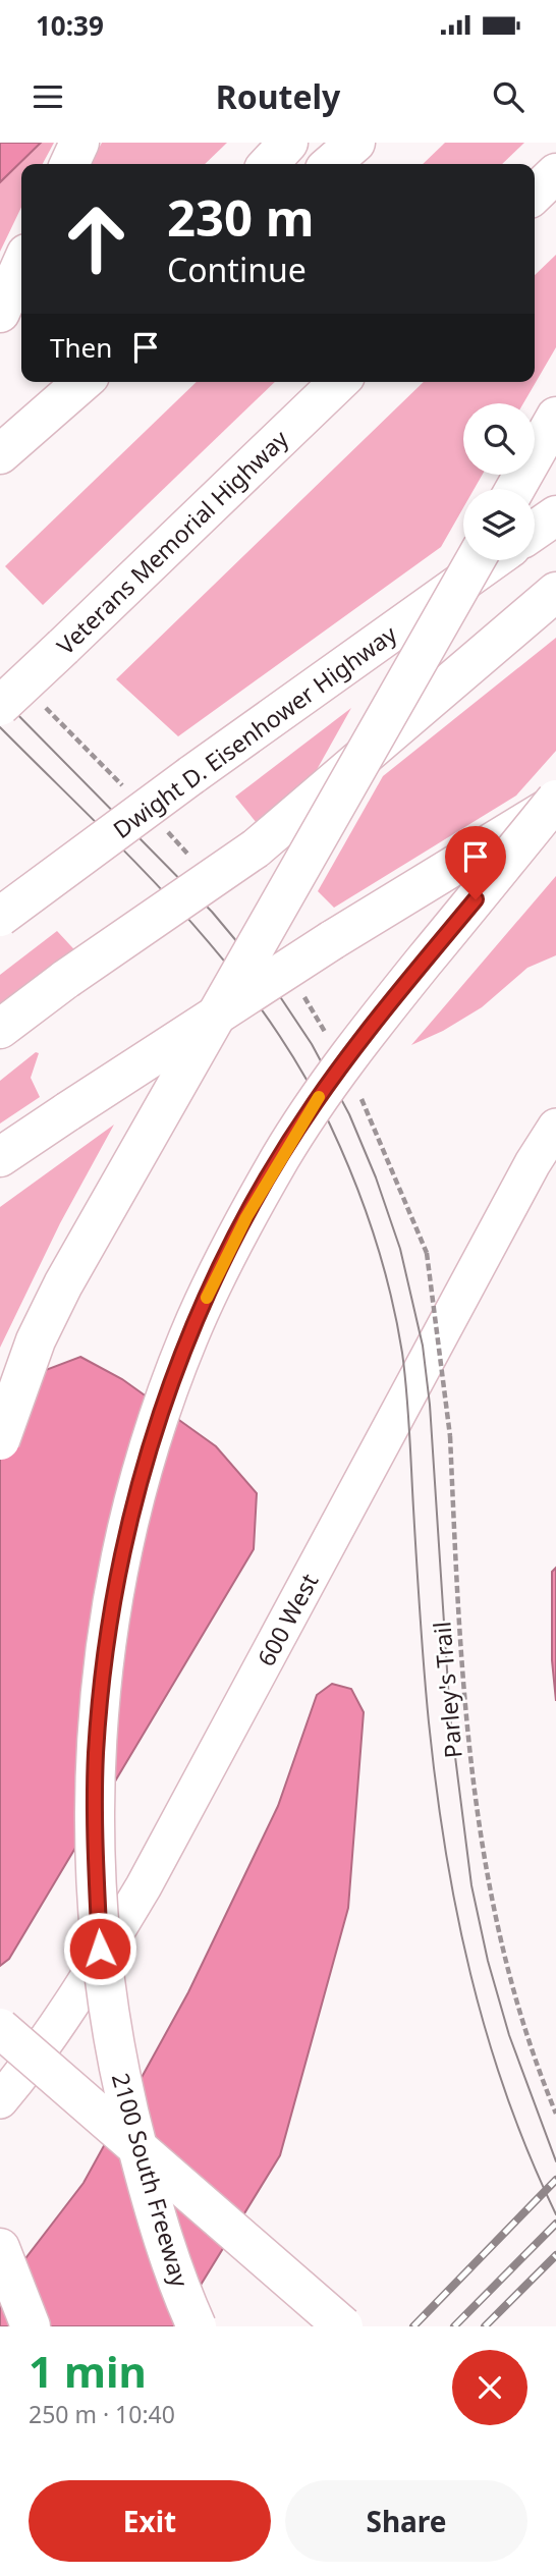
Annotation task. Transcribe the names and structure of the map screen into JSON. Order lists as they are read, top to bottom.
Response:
{
  "streets": {
    "highway": ["Veterans Memorial Highway", "Dwight D. Eisenhower Highway", "2100 South Freeway"],
    "street": ["600 West"],
    "path": ["Parley's Trail"]
  },
  "page": {
    "status": "10:39",
    "header": "Routely",
    "turn": ["230 m", "Continue"],
    "then": "Then",
    "heading": ["1 min", "250 m · 10:40"],
    "buttons": ["Exit", "Share"]
  }
}
